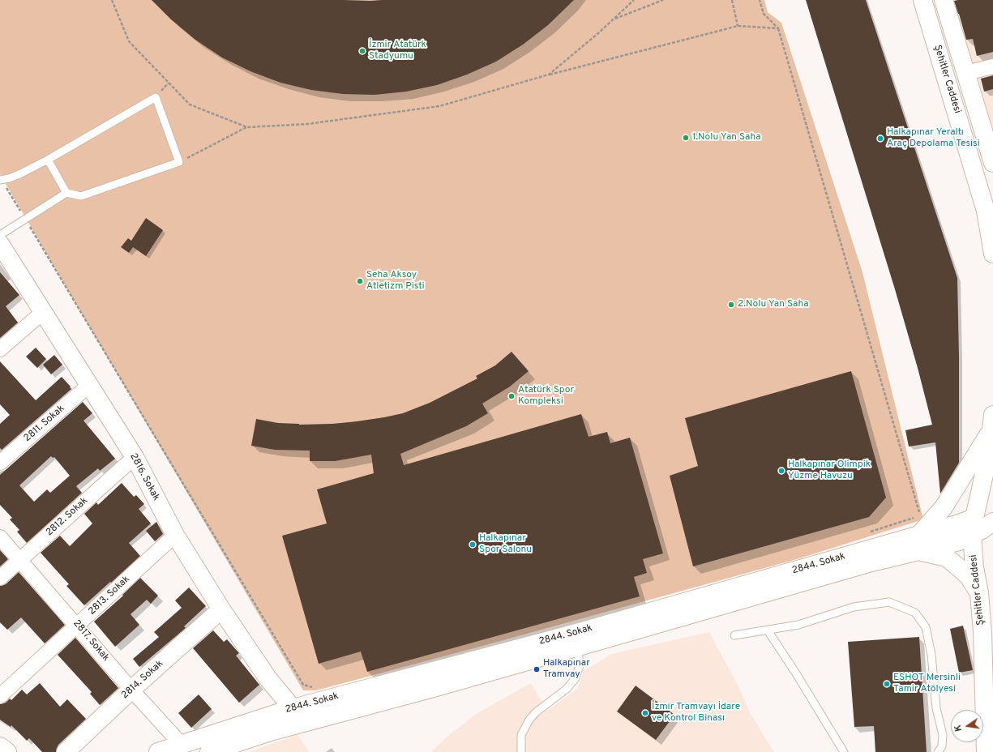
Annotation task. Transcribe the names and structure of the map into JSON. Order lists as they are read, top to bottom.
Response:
{
  "streets": {
    "main road": [
      "Şehitler Caddesi",
      "2816. Sokak",
      "2844. Sokak",
      "2814. Sokak"
    ],
    "street": [
      "2811. Sokak",
      "2812. Sokak",
      "2813. Sokak",
      "2817. Sokak"
    ]
  },
  "crossings": [
    ["Şehitler Caddesi", "2844. Sokak"],
    ["2811. Sokak", "2816. Sokak"],
    ["2816. Sokak", "2812. Sokak"],
    ["2816. Sokak", "2844. Sokak"],
    ["2816. Sokak", "2813. Sokak"],
    ["2816. Sokak", "2814. Sokak"],
    ["2812. Sokak", "2817. Sokak"],
    ["2844. Sokak", "2817. Sokak"],
    ["2813. Sokak", "2817. Sokak"],
    ["2817. Sokak", "2814. Sokak"]
  ],
  "places": [
    "İzmir Atatürk Stadyumu",
    "1.Nolu Yan Saha",
    "Halkapınar Yeraltı Araç Depolama Tesisi",
    "Seha Aksoy Atletizm Pisti",
    "2.Nolu Yan Saha",
    "Atatürk Spor Kompleksi",
    "Halkapınar Olimpik Yüzme Havuzu",
    "Halkapınar Spor Salonu",
    "Halkapınar Tramvay",
    "ESHOT Mersinli Tamir Atölyesi",
    "İzmir Tramvayı İdare ve Kontrol Binası"
  ],
  "north": "left"
}
